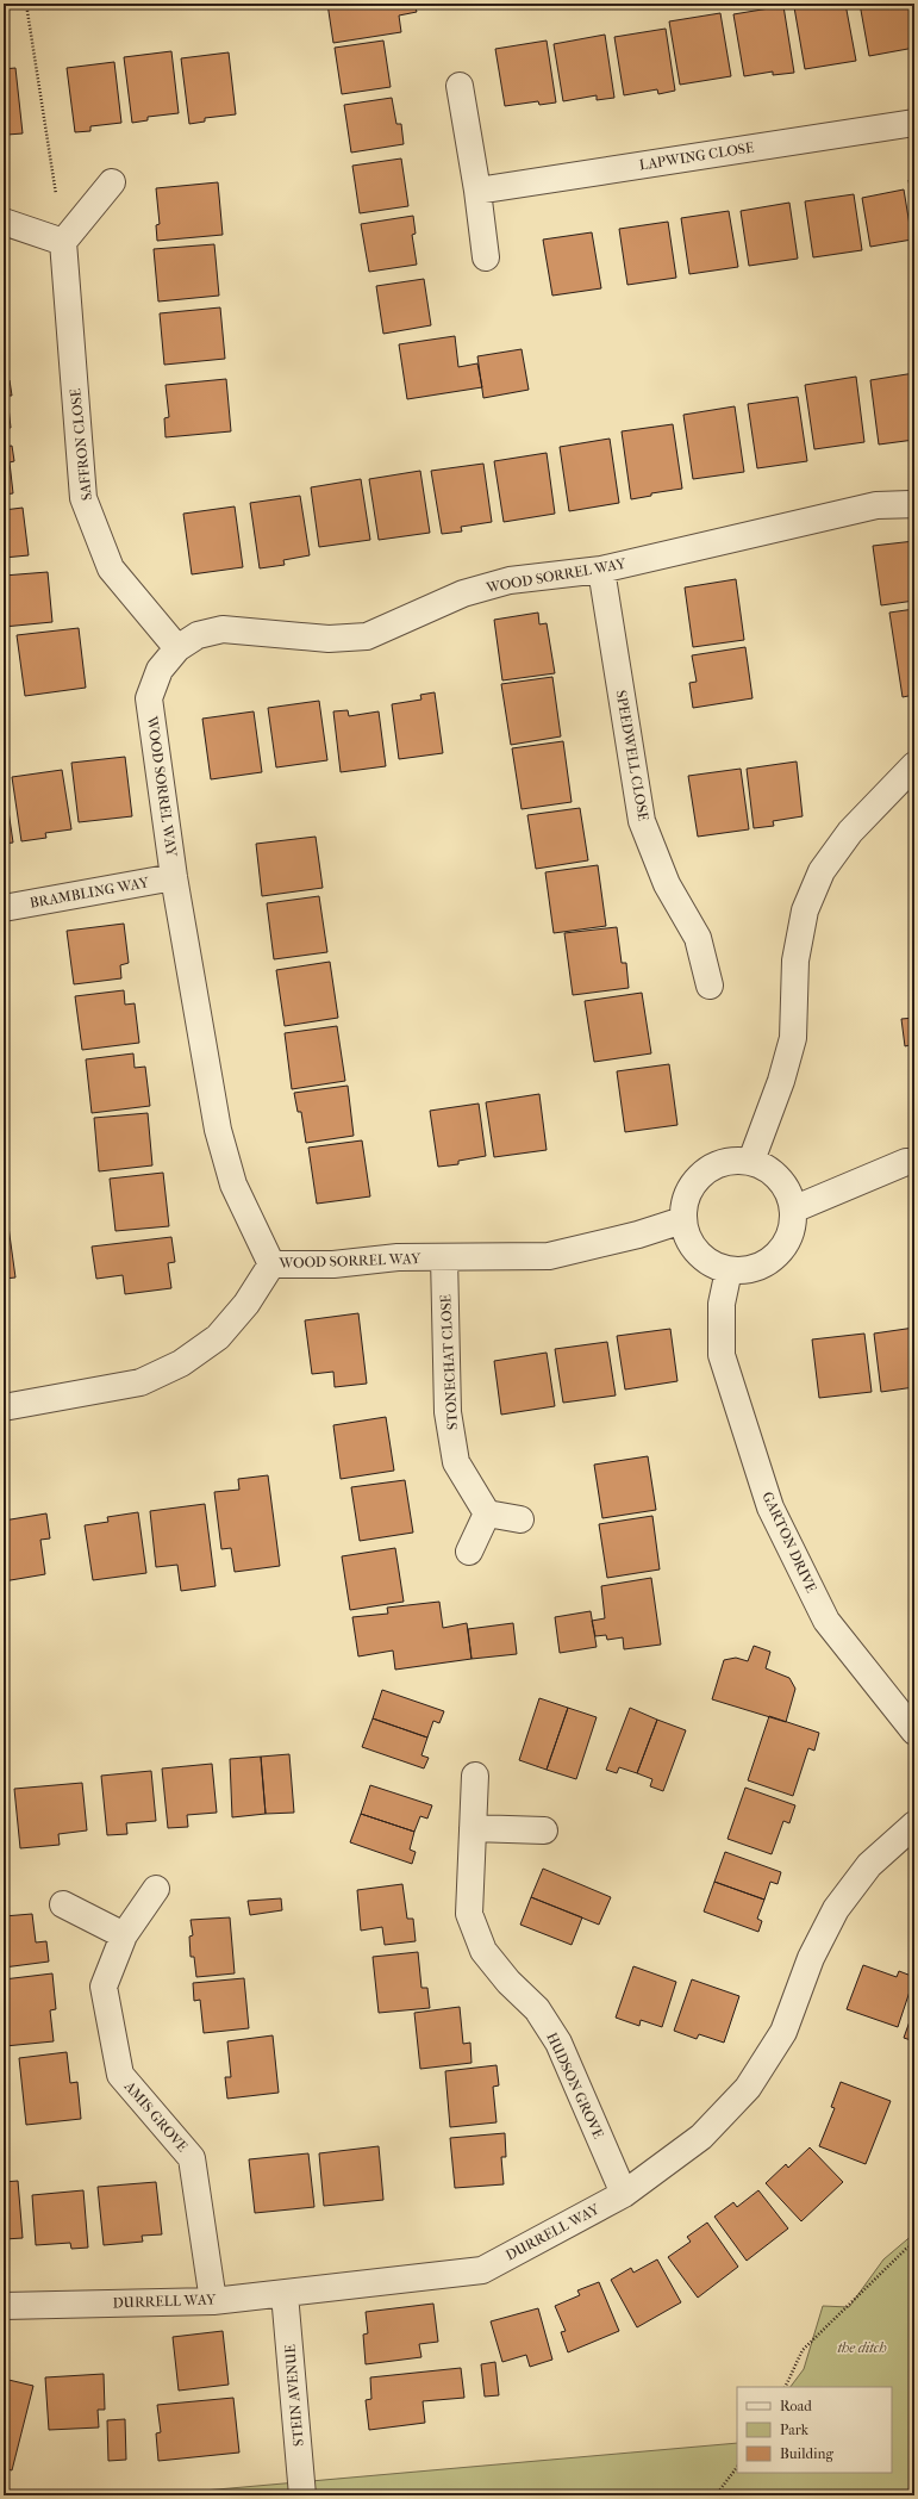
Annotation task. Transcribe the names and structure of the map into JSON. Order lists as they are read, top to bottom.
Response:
{
  "streets": {
    "street": [
      "LAPWING CLOSE",
      "SAFFRON CLOSE",
      "WOOD SORREL WAY",
      "SPEEDWELL CLOSE",
      "BRAMBLING WAY",
      "STONECHAT CLOSE",
      "GARTON DRIVE",
      "HUDSON GROVE",
      "AMIS GROVE",
      "DURRELL WAY",
      "STEIN AVENUE"
    ]
  },
  "crossings": [
    ["SAFFRON CLOSE", "WOOD SORREL WAY"],
    ["WOOD SORREL WAY", "SPEEDWELL CLOSE"],
    ["WOOD SORREL WAY", "BRAMBLING WAY"],
    ["WOOD SORREL WAY", "STONECHAT CLOSE"],
    ["WOOD SORREL WAY", "GARTON DRIVE"],
    ["HUDSON GROVE", "DURRELL WAY"],
    ["AMIS GROVE", "DURRELL WAY"],
    ["DURRELL WAY", "STEIN AVENUE"]
  ],
  "parks": ["the ditch"],
  "legend": ["Road", "Park", "Building"]
}
